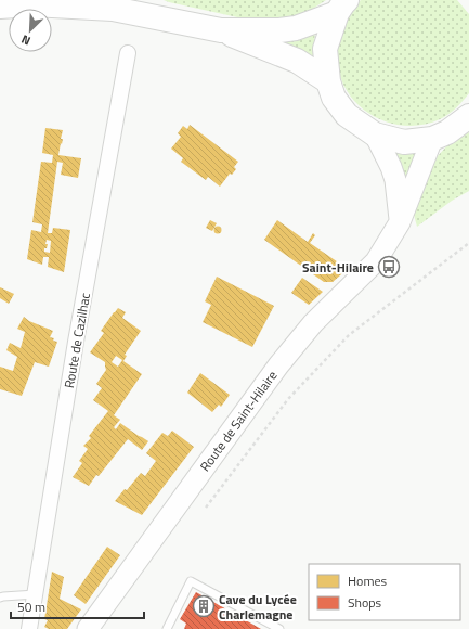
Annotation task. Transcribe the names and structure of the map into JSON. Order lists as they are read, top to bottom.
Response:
{
  "streets": {
    "main road": ["Route de Saint-Hilaire"],
    "street": ["Route de Cazilhac"]
  },
  "places": {
    "bus stop": ["Saint-Hilaire"],
    "building": ["Cave du Lycée Charlemagne"]
  },
  "legend": ["Homes", "Shops"],
  "scale_bar": "50 m",
  "north": "bottom left"
}
